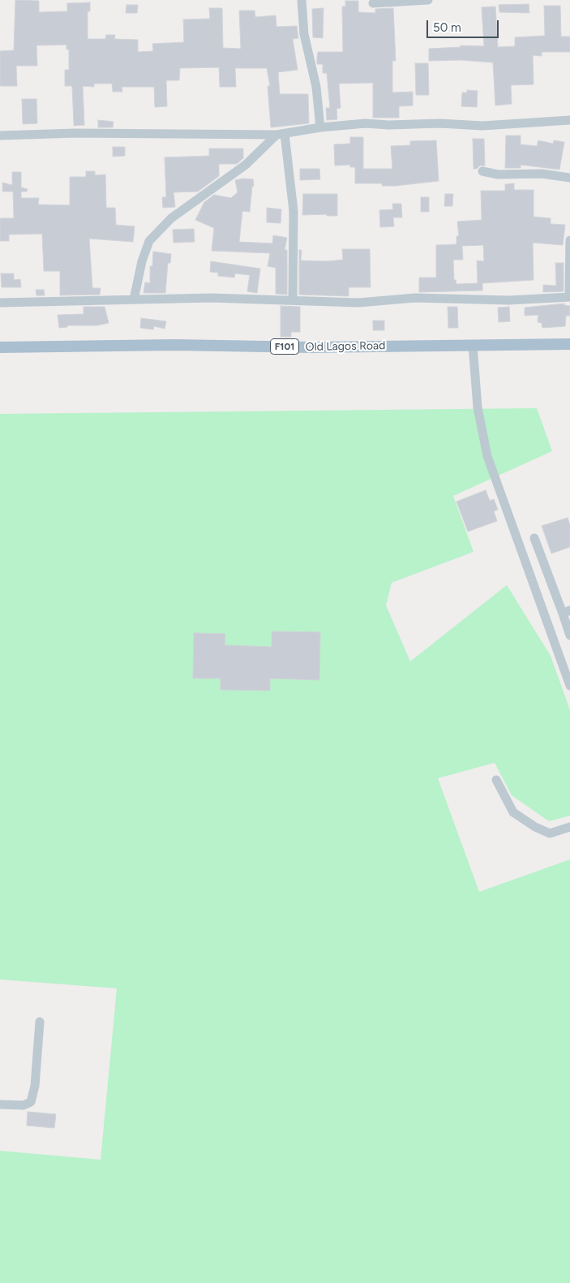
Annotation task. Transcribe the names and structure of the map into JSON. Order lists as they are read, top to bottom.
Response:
{
  "streets": {
    "main road": ["F101", "Old Lagos Road"]
  },
  "scale_bar": "50 m"
}
